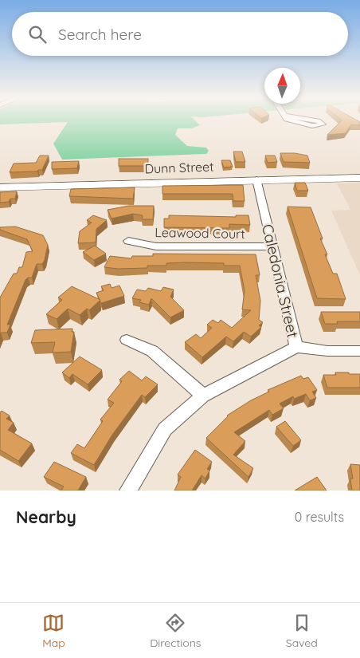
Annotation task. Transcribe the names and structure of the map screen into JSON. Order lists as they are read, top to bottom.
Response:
{
  "streets": {
    "street": ["Dunn Street", "Leawood Court", "Caledonia Street"]
  },
  "crossings": [
    ["Dunn Street", "Caledonia Street"],
    ["Leawood Court", "Caledonia Street"]
  ],
  "north": "top",
  "page": {
    "search": "Search here",
    "heading": ["Nearby", "0 results"],
    "nav": ["Map", "Directions", "Saved"]
  }
}
